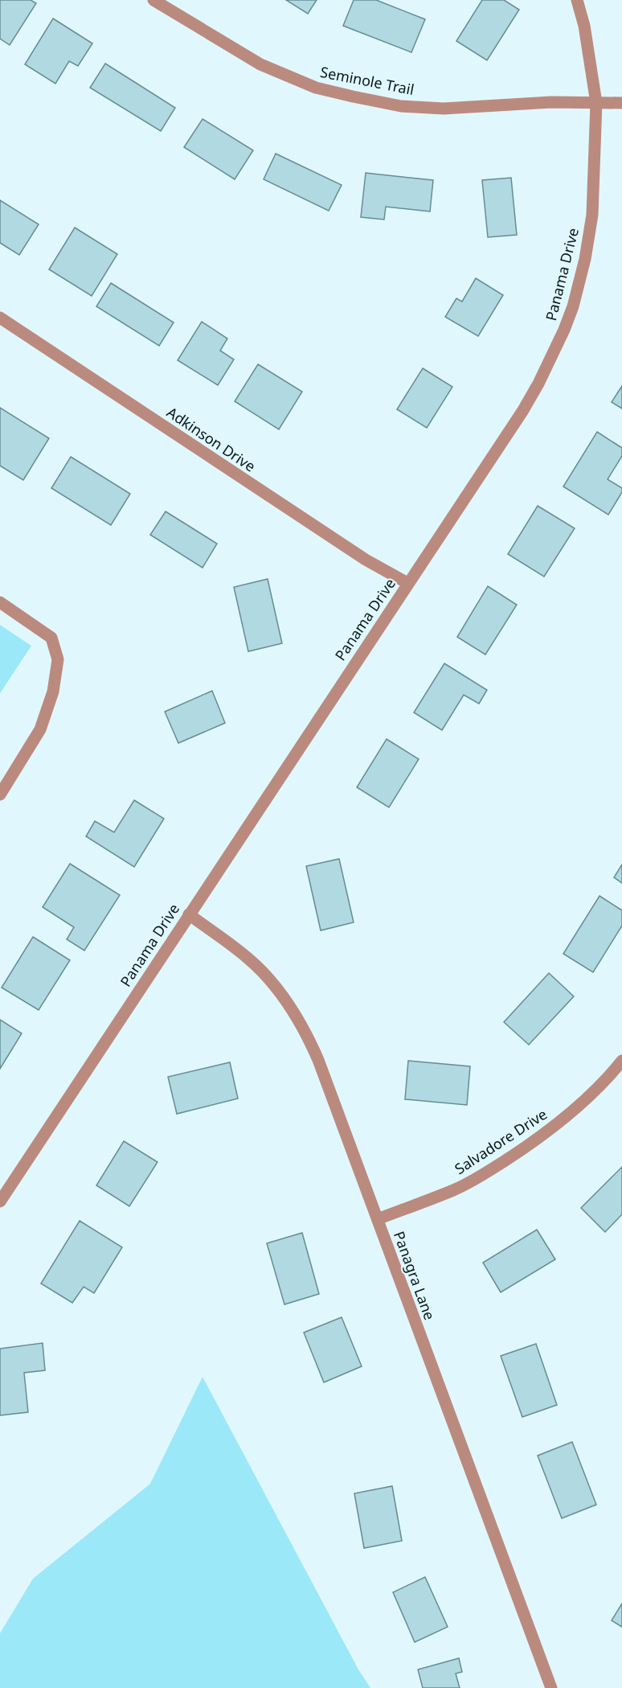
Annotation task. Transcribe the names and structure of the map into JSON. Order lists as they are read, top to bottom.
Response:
{
  "streets": {
    "street": [
      "Seminole Trail",
      "Panama Drive",
      "Adkinson Drive",
      "Salvadore Drive",
      "Panagra Lane"
    ]
  },
  "crossings": [
    ["Seminole Trail", "Panama Drive"],
    ["Panama Drive", "Adkinson Drive"],
    ["Panama Drive", "Panagra Lane"],
    ["Salvadore Drive", "Panagra Lane"]
  ]
}
